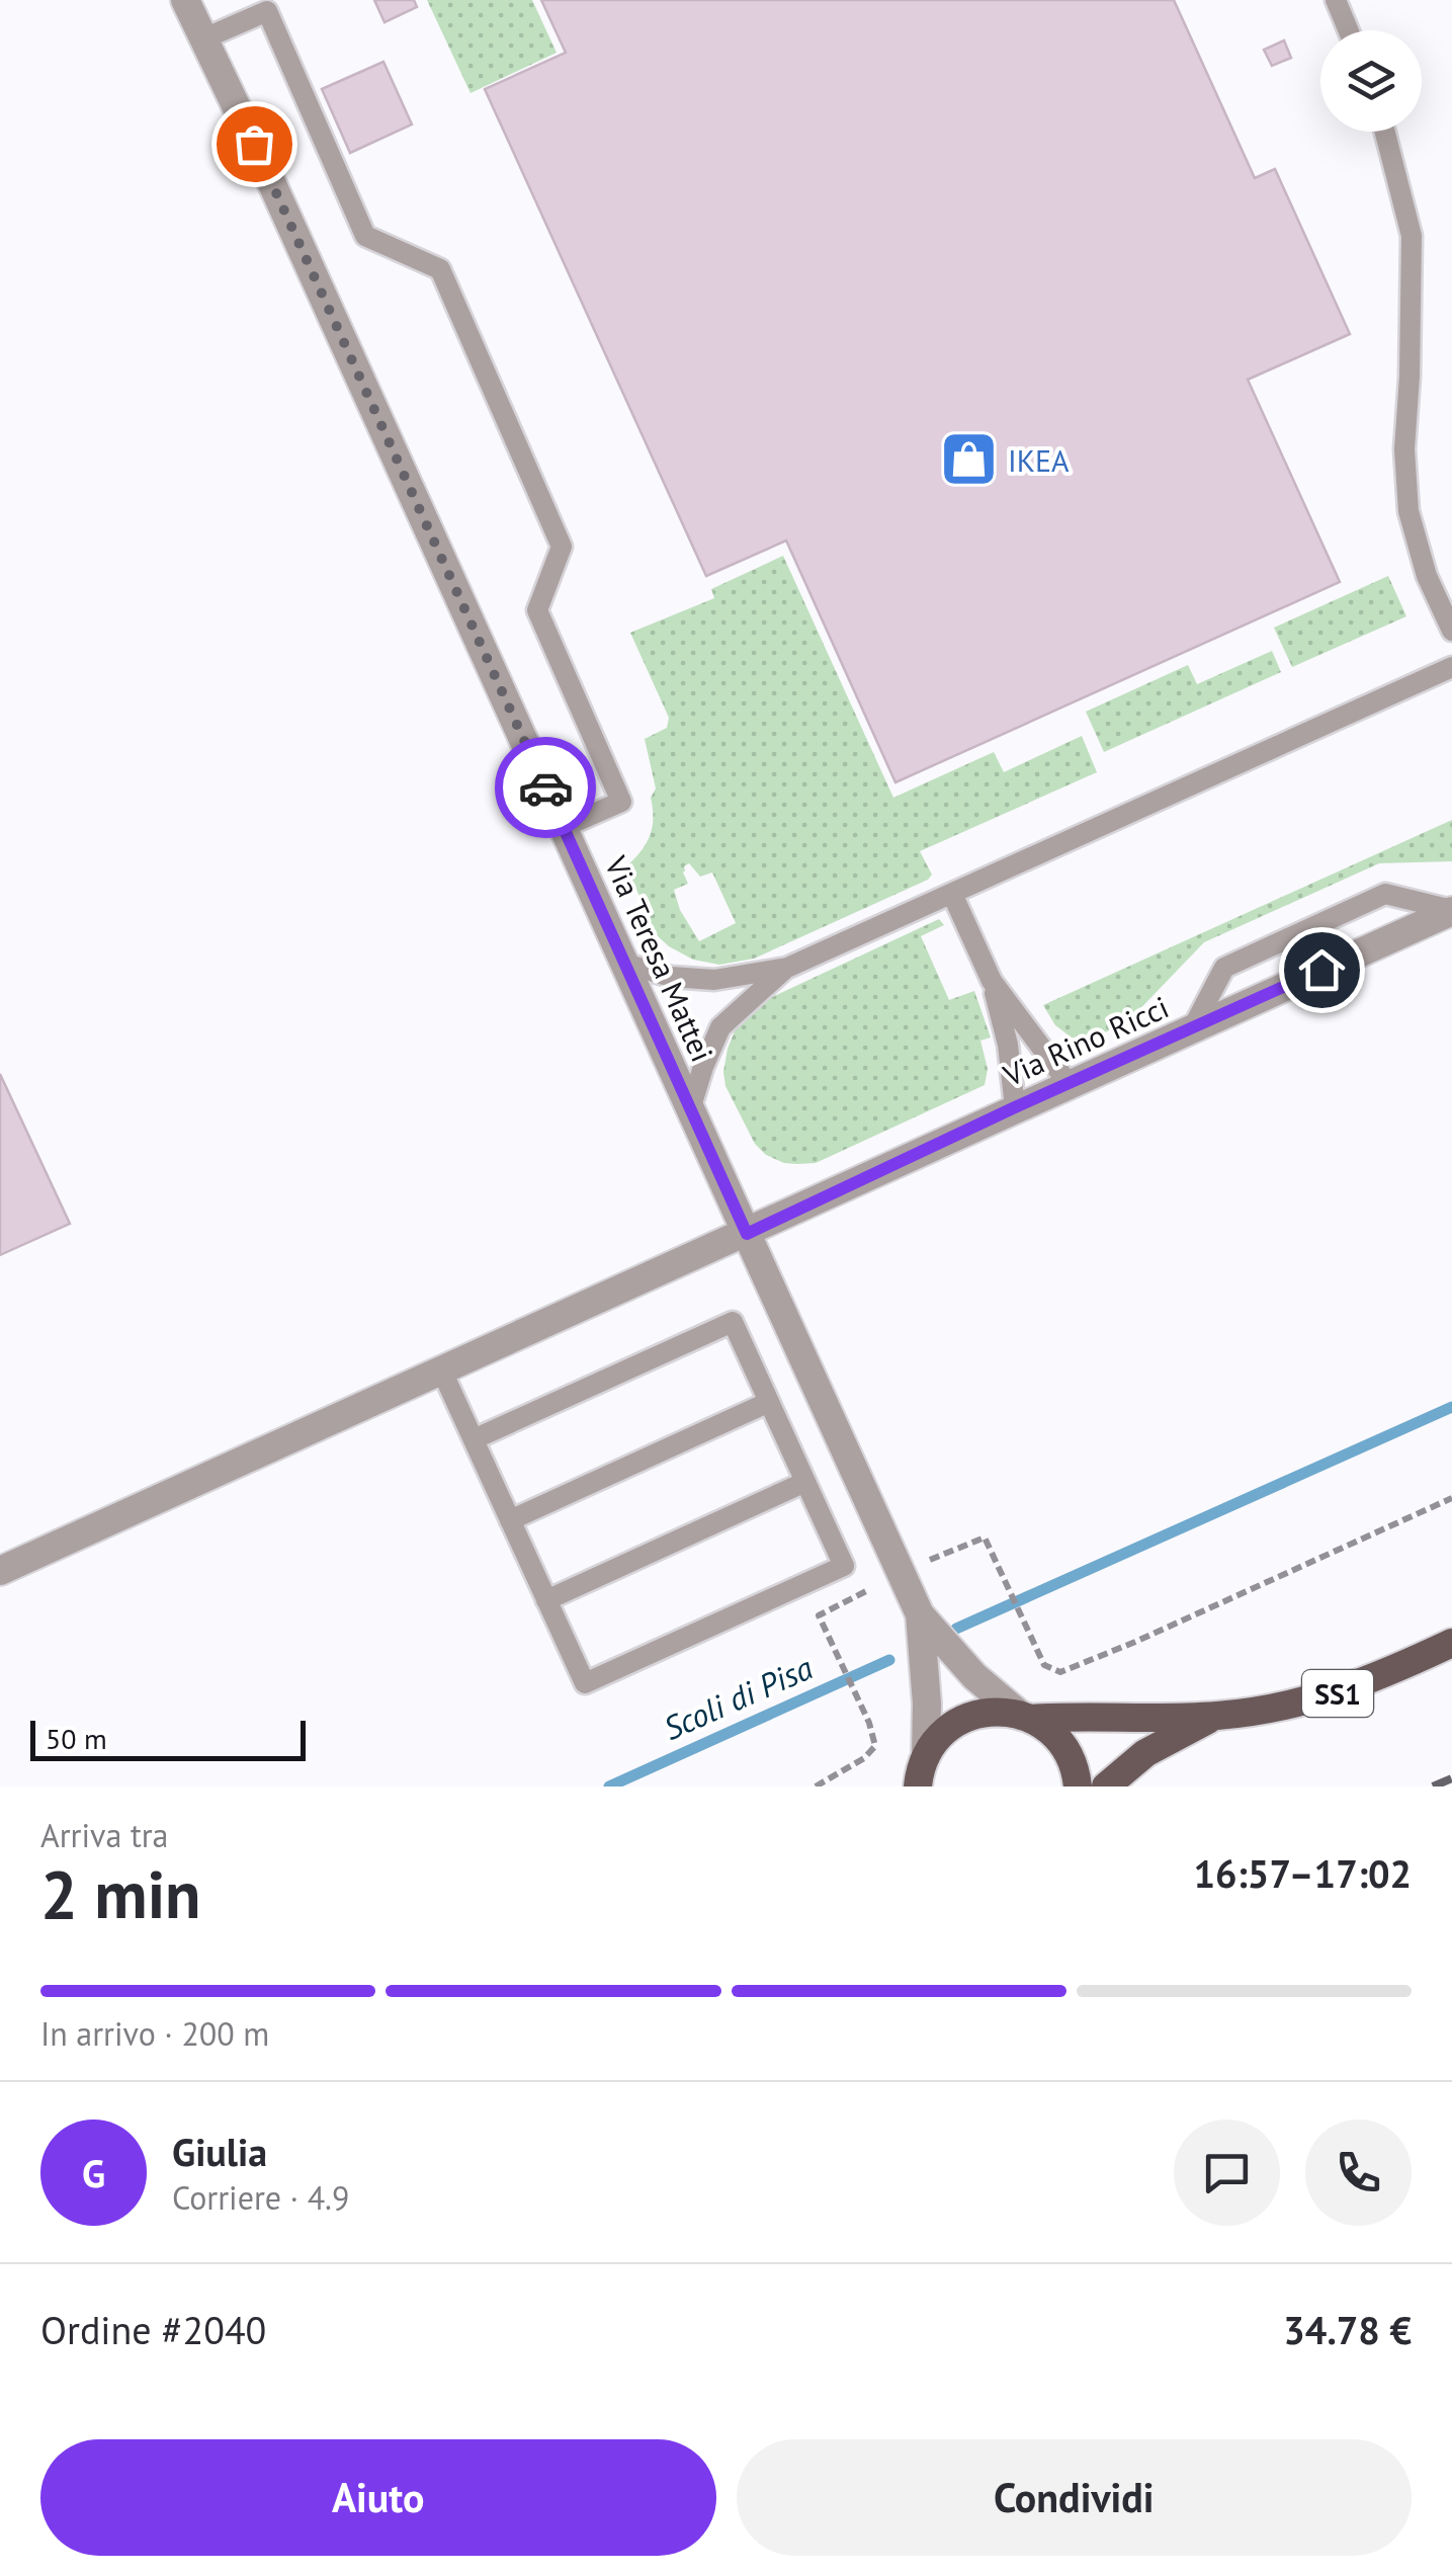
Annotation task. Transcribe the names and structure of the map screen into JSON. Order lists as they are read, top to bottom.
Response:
{
  "streets": {
    "main road": ["SS1"],
    "street": ["Via Teresa Mattei", "Via Rino Ricci"]
  },
  "crossings": [
    ["Via Teresa Mattei", "Via Rino Ricci"]
  ],
  "water": ["Scoli di Pisa"],
  "places": {
    "shop": ["IKEA"]
  },
  "scale_bar": "50 m",
  "page": {
    "scale": "50 m",
    "heading": ["2 min", "Arriva tra", "16:57–17:02"],
    "panel": [
      "Giulia",
      "Corriere · 4.9",
      "Ordine #2040",
      "34.78 €"
    ],
    "bar": "In arrivo · 200 m",
    "round": "G",
    "buttons": ["Aiuto", "Condividi"]
  }
}
